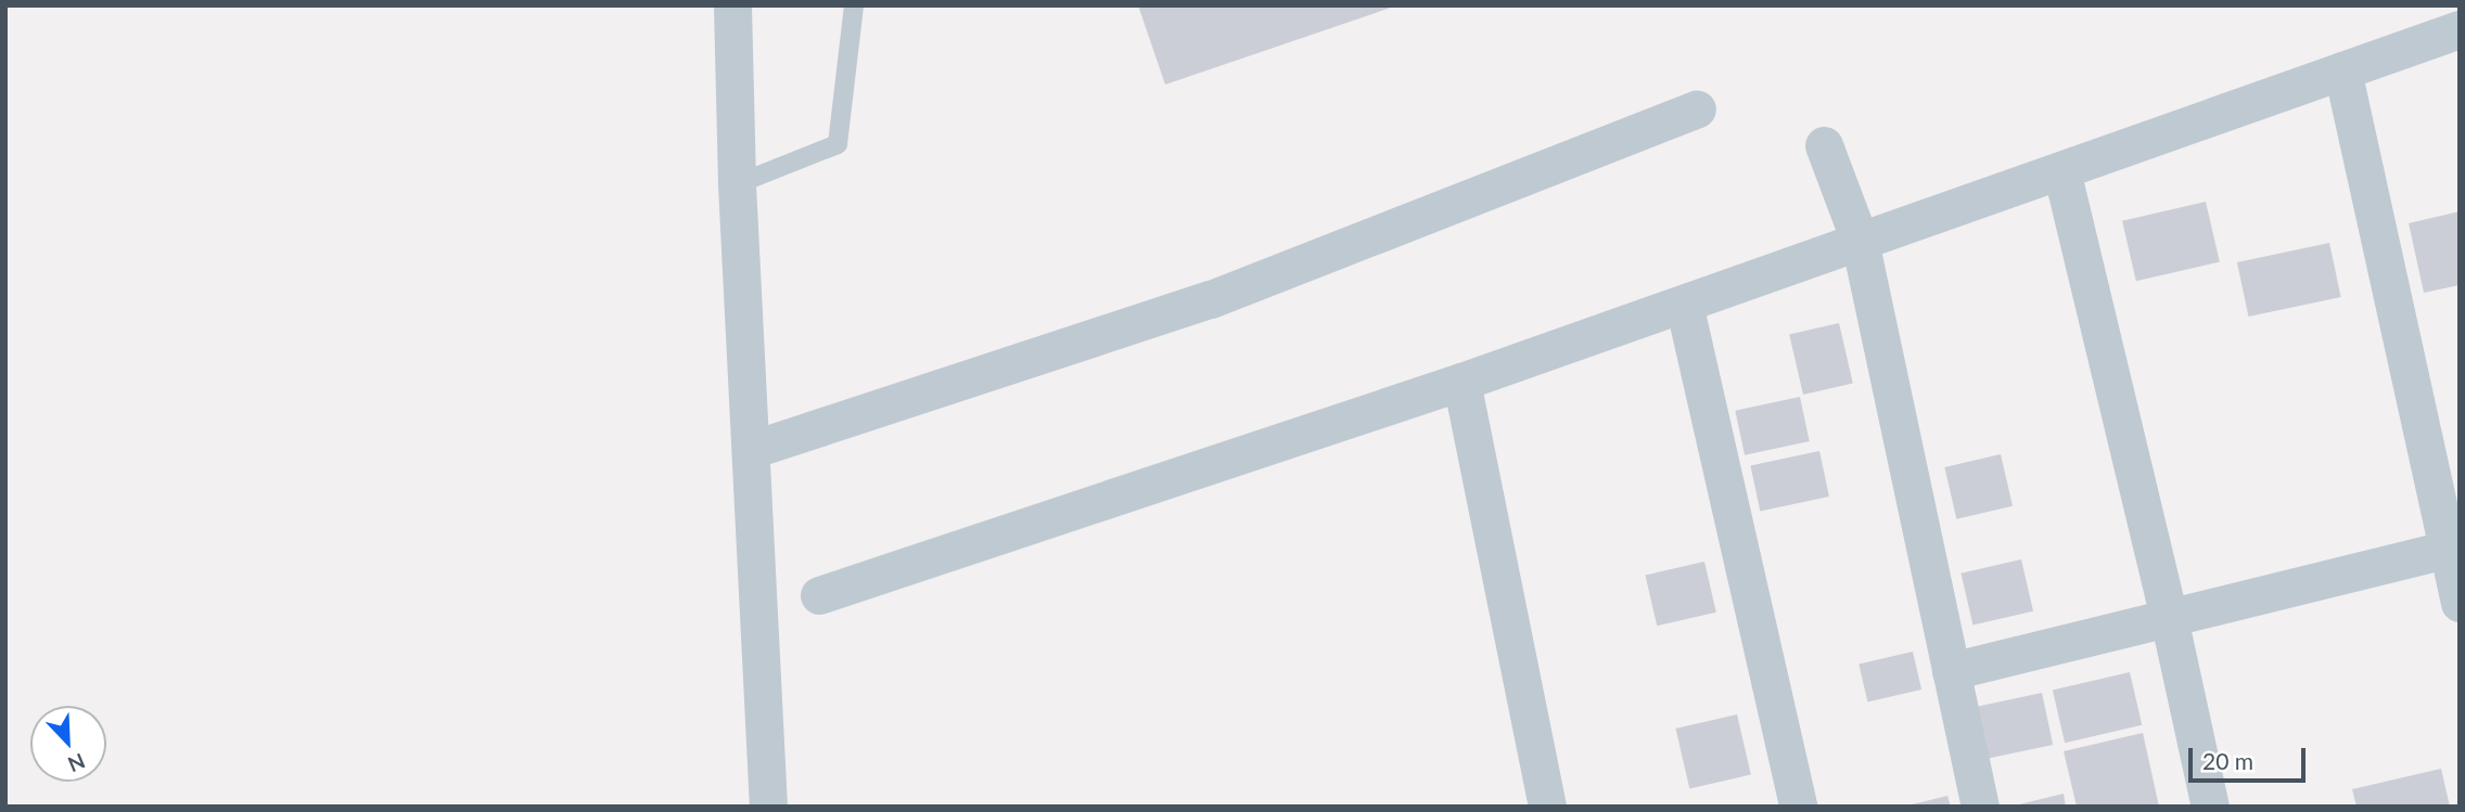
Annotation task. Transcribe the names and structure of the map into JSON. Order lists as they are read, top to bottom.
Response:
{
  "scale_bar": "20 m",
  "north": "bottom right"
}
